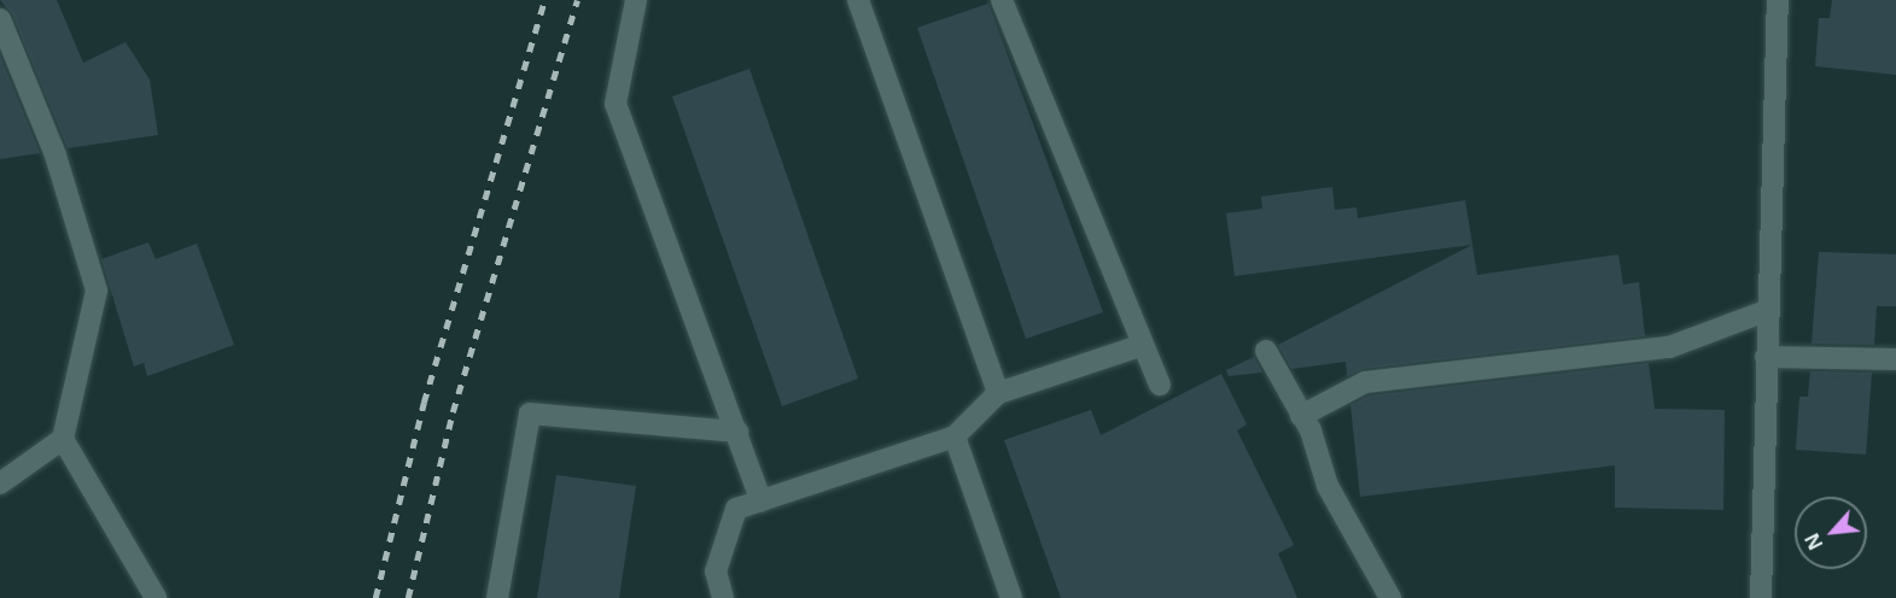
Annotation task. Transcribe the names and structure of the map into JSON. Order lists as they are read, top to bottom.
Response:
{
  "north": "bottom left"
}
